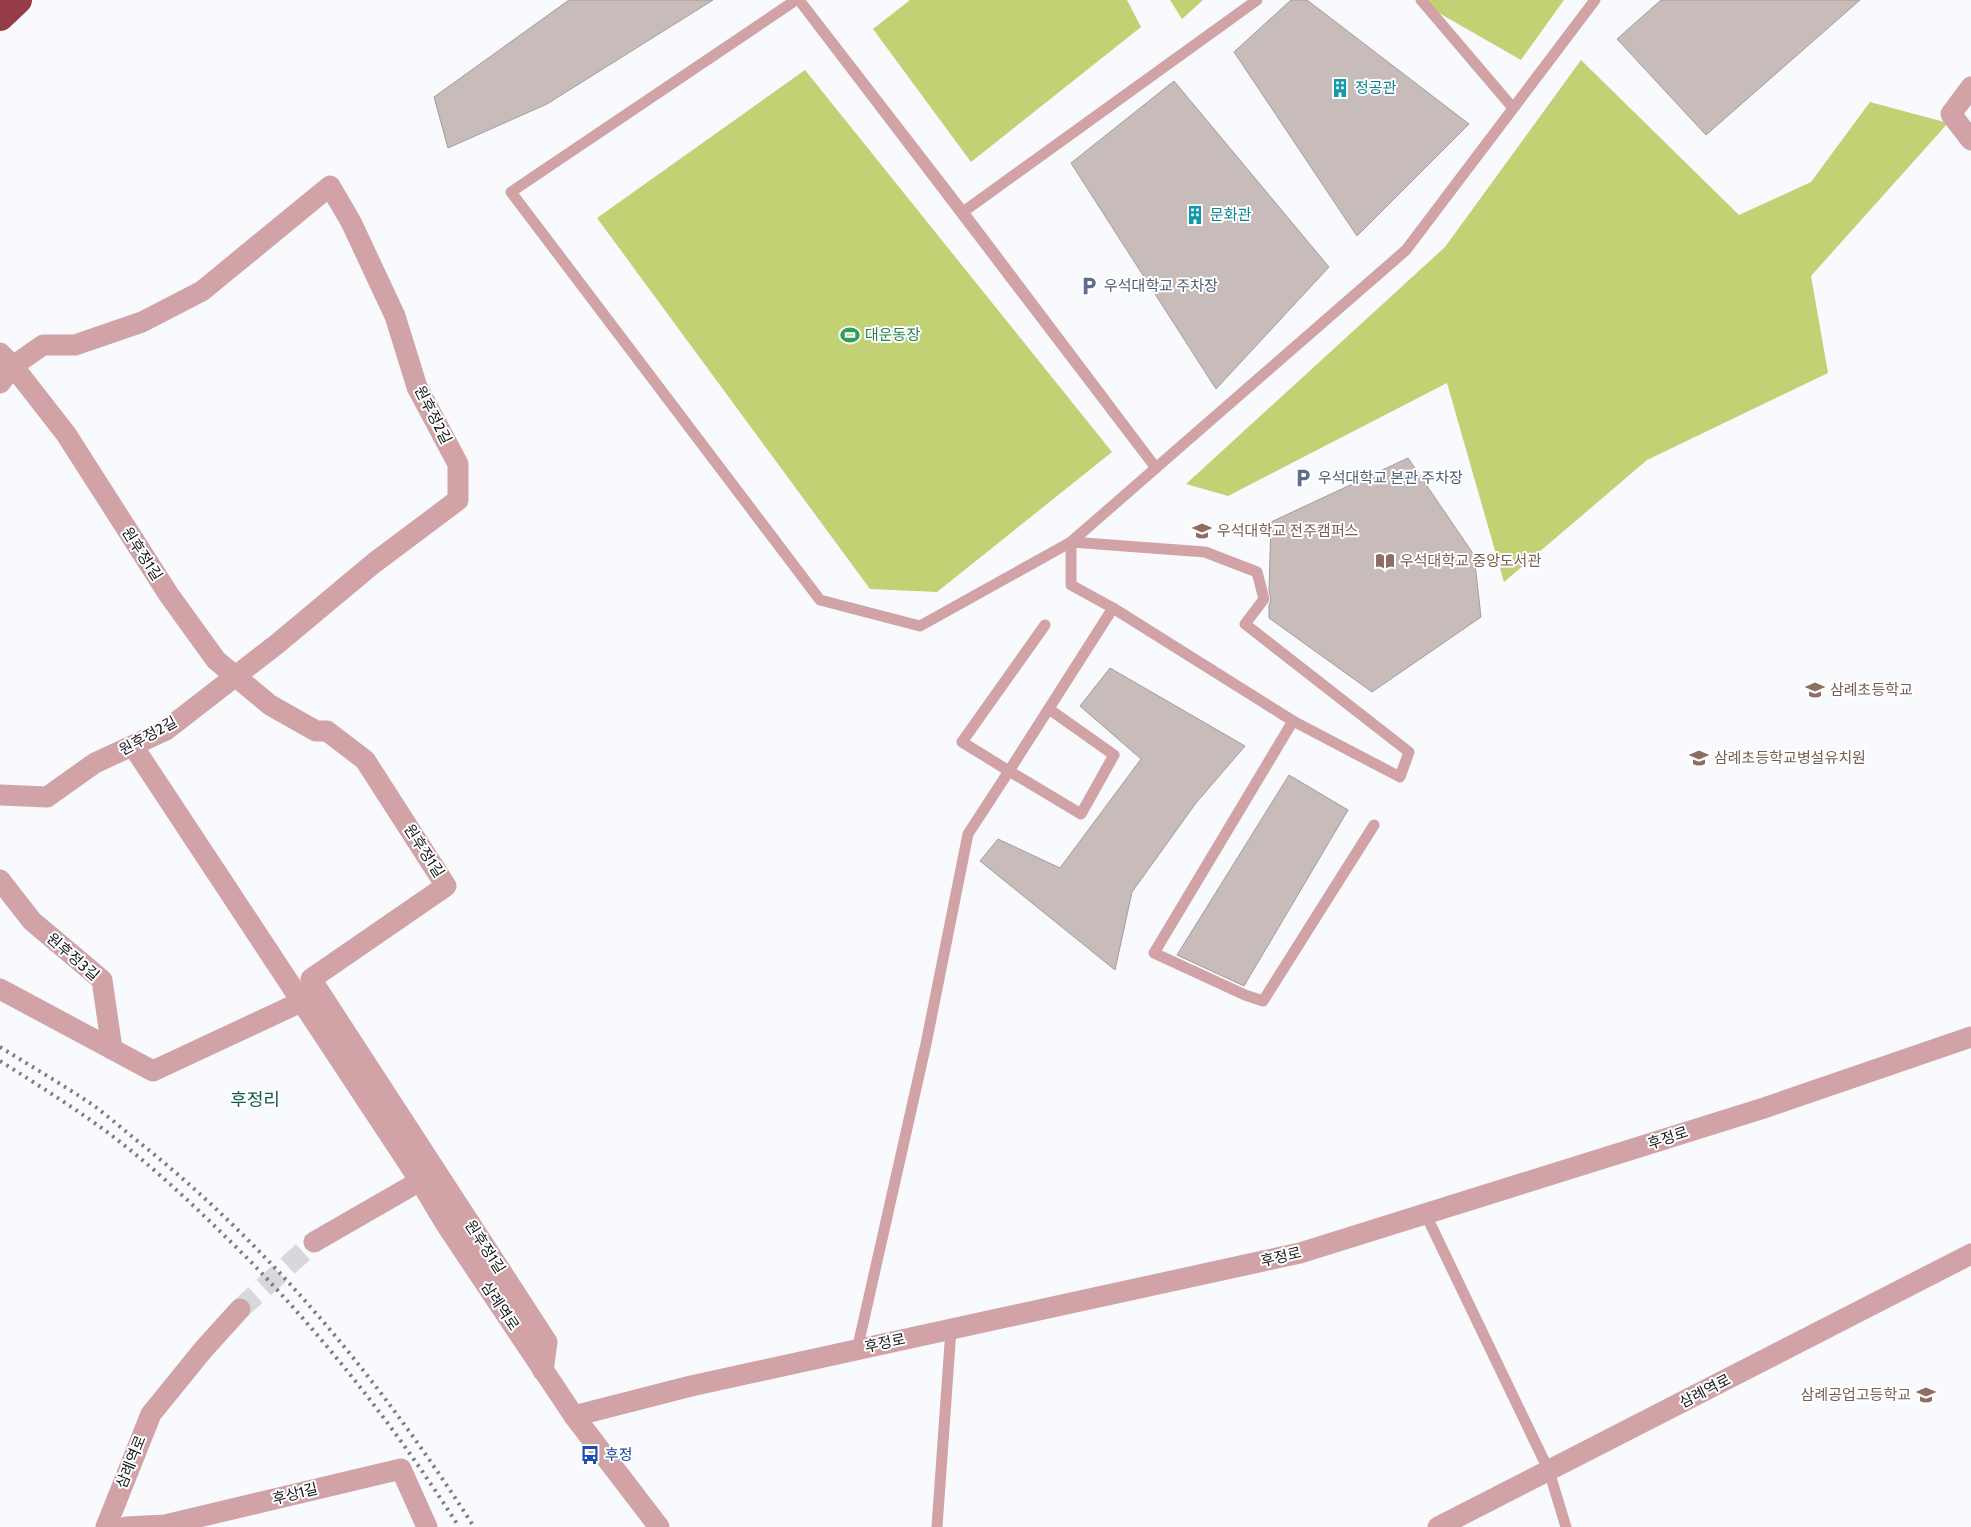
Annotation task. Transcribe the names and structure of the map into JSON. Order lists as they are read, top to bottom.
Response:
{
  "streets": {
    "street": [
      "원후정2길",
      "원후정1길",
      "원후정3길",
      "후정로",
      "삼례역로",
      "후상1길"
    ]
  },
  "crossings": [
    ["원후정2길", "원후정1길"],
    ["원후정2길", "삼례역로"],
    ["원후정1길", "삼례역로"],
    ["후정로", "삼례역로"]
  ],
  "districts": ["후정리"],
  "places": {
    "building": ["정공관", "문화관"],
    "parking": ["우석대학교 주차장", "우석대학교 본관 주차장"],
    "sports": ["대운동장"],
    "school or university": [
      "우석대학교 전주캠퍼스",
      "삼례초등학교",
      "삼례초등학교병설유치원",
      "삼례공업고등학교"
    ],
    "library": ["우석대학교 중앙도서관"],
    "bus stop": ["후정"]
  }
}
